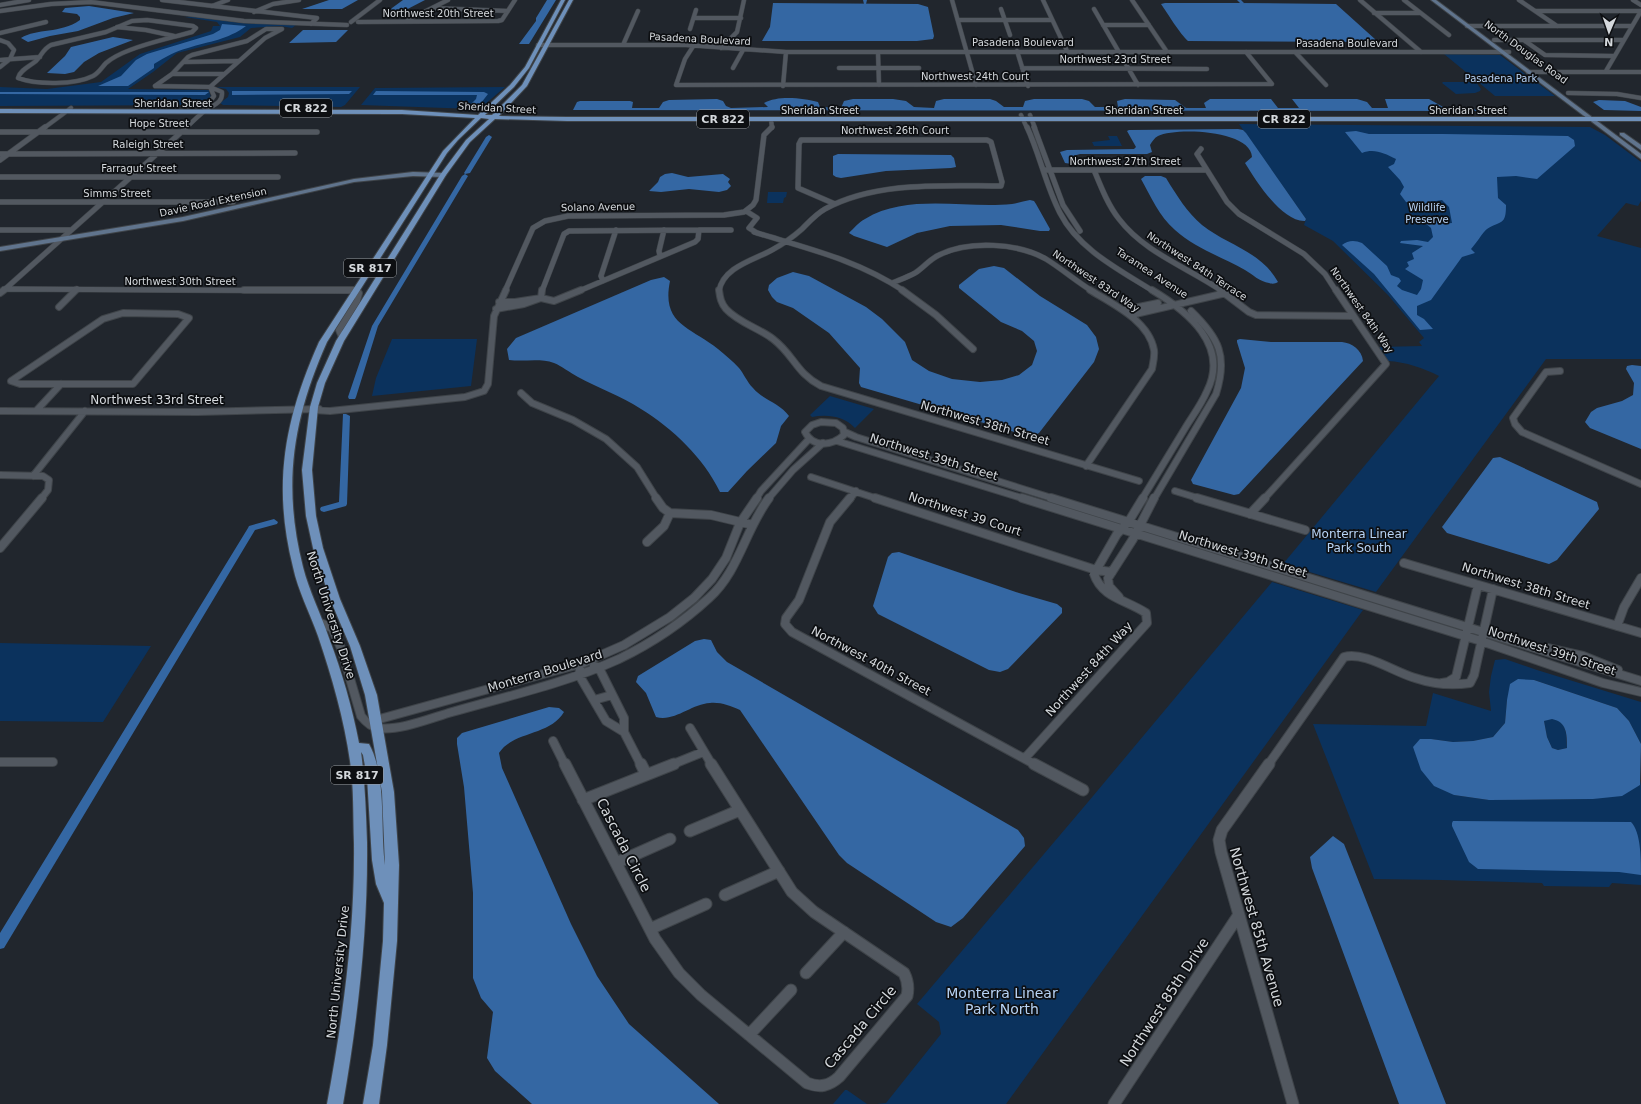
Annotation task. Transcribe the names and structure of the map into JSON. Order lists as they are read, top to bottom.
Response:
{
  "streets": {
    "main road": [
      "North Douglas Road",
      "Sheridan Street",
      "CR 822",
      "Davie Road Extension",
      "SR 817",
      "North University Drive"
    ],
    "street": [
      "Northwest 20th Street",
      "Pasadena Boulevard",
      "Northwest 23rd Street",
      "Northwest 24th Court",
      "Hope Street",
      "Northwest 26th Court",
      "Raleigh Street",
      "Northwest 27th Street",
      "Farragut Street",
      "Simms Street",
      "Solano Avenue",
      "Northwest 84th Terrace",
      "Taramea Avenue",
      "Northwest 30th Street",
      "Northwest 83rd Way",
      "Northwest 84th Way",
      "Northwest 33rd Street",
      "Northwest 38th Street",
      "Northwest 39th Street",
      "Northwest 39 Court",
      "Northwest 40th Street",
      "Monterra Boulevard",
      "Cascada Circle",
      "Northwest 85th Avenue",
      "Northwest 85th Drive"
    ]
  },
  "crossings": [
    ["Pasadena Boulevard", "North Douglas Road"],
    ["Pasadena Boulevard", "Northwest 24th Court"],
    ["Pasadena Boulevard", "North University Drive"],
    ["North Douglas Road", "Sheridan Street"],
    ["Sheridan Street", "Taramea Avenue"],
    ["Sheridan Street", "North University Drive"],
    ["Northwest 26th Court", "Northwest 38th Street"],
    ["Northwest 27th Street", "Northwest 84th Terrace"],
    ["Northwest 27th Street", "Taramea Avenue"],
    ["Northwest 27th Street", "Northwest 84th Way"],
    ["Davie Road Extension", "North University Drive"],
    ["Solano Avenue", "Northwest 33rd Street"],
    ["Solano Avenue", "North University Drive"],
    ["Northwest 84th Terrace", "Northwest 84th Way"],
    ["Taramea Avenue", "Northwest 39th Street"],
    ["Taramea Avenue", "Northwest 39 Court"],
    ["Northwest 30th Street", "North University Drive"],
    ["Northwest 83rd Way", "Northwest 38th Street"],
    ["Northwest 84th Way", "Northwest 40th Street"],
    ["Northwest 33rd Street", "North University Drive"],
    ["Northwest 39th Street", "Monterra Boulevard"],
    ["Northwest 39 Court", "Northwest 40th Street"],
    ["North University Drive", "Monterra Boulevard"],
    ["Northwest 85th Avenue", "Northwest 85th Drive"]
  ],
  "parks": [
    "Pasadena Park",
    "Wildlife Preserve",
    "Monterra Linear Park South",
    "Monterra Linear Park North"
  ],
  "north": "bottom"
}
